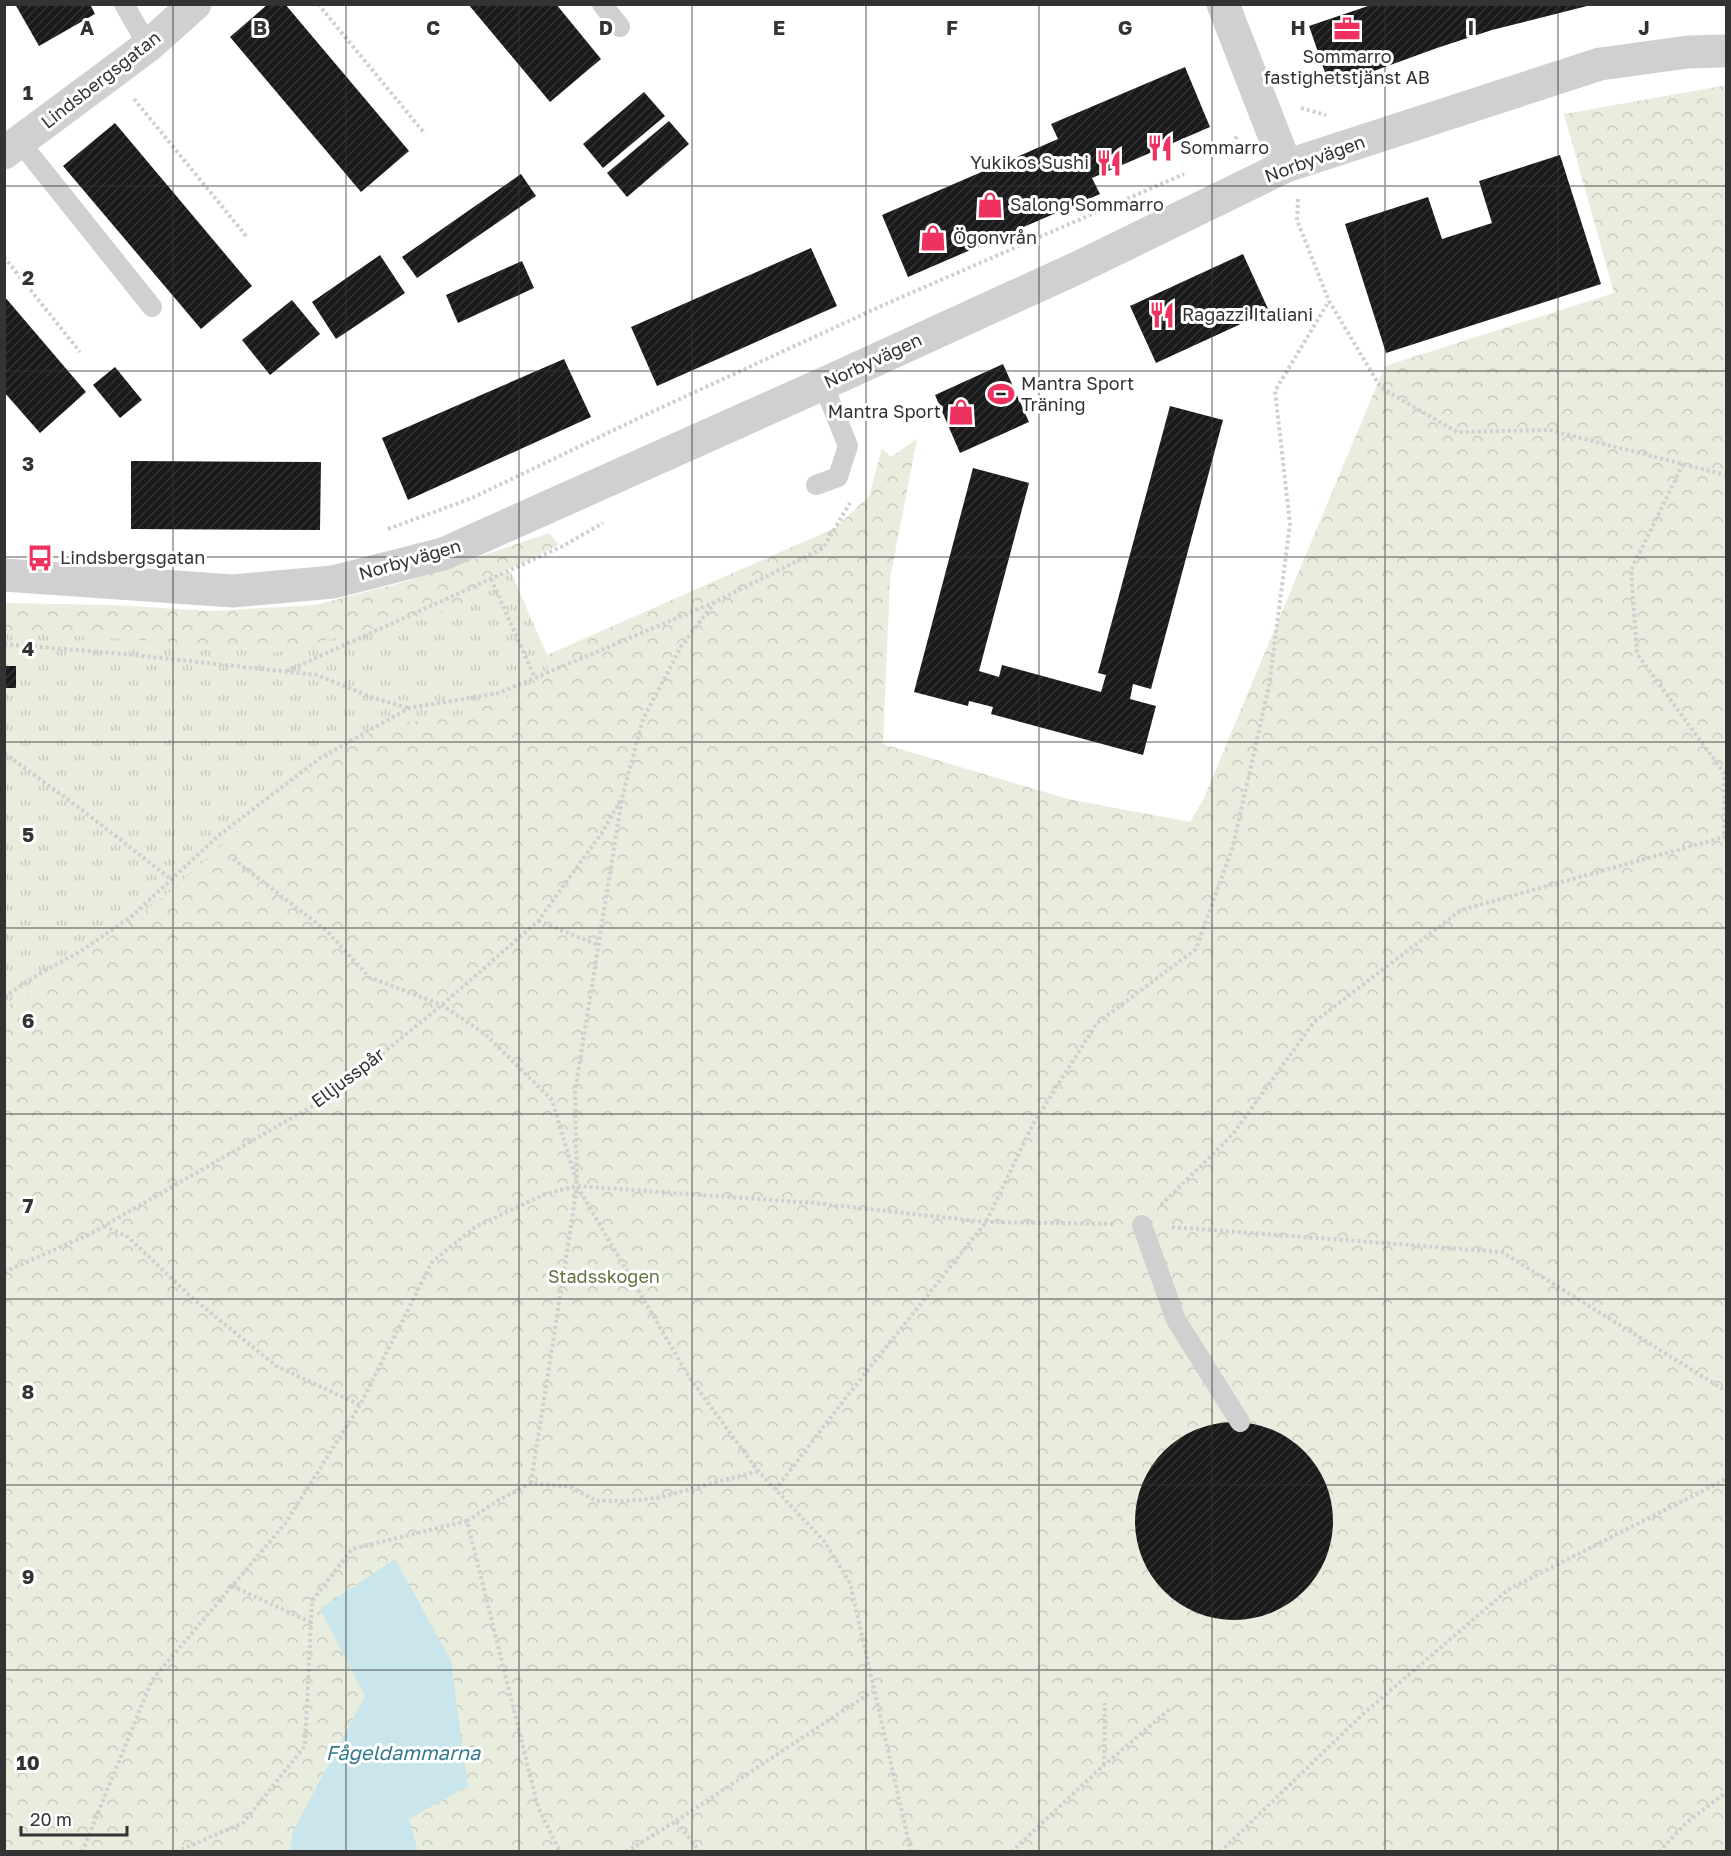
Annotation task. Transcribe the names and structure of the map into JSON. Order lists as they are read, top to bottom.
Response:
{
  "streets": {
    "street": ["Lindsbergsgatan", "Norbyvägen"],
    "path": ["Elljusspår"]
  },
  "water": ["Fågeldammarna"],
  "parks": ["Stadsskogen"],
  "places": {
    "office": ["Sommarro fastighetstjänst AB"],
    "restaurant": ["Sommarro", "Yukikos Sushi", "Ragazzi Italiani"],
    "shop": ["Salong Sommarro", "Ögonvrån", "Mantra Sport"],
    "sports": ["Mantra Sport Träning"],
    "bus stop": ["Lindsbergsgatan"]
  },
  "scale_bar": "20 m",
  "grid": {
    "columns": [
      "A",
      "B",
      "C",
      "D",
      "E",
      "F",
      "G",
      "H",
      "I",
      "J"
    ],
    "rows": [
      "1",
      "2",
      "3",
      "4",
      "5",
      "6",
      "7",
      "8",
      "9",
      "10"
    ]
  }
}
